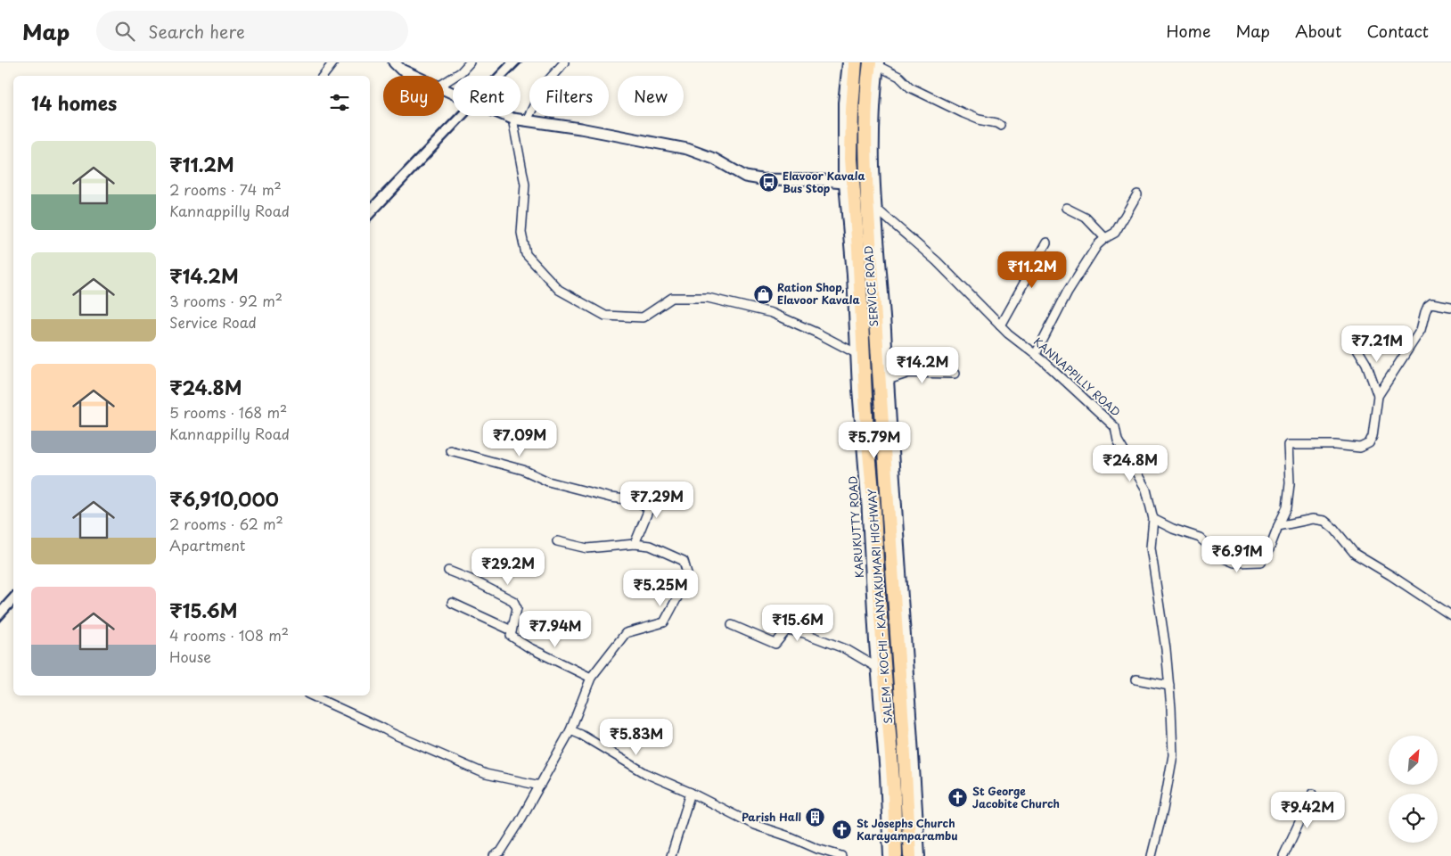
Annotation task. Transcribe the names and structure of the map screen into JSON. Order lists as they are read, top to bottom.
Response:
{
  "streets": {
    "highway": ["SALEM - KOCHI - KANYAKUMARI HIGHWAY"],
    "street": ["SERVICE ROAD", "KANNAPPILLY ROAD", "KARUKUTTY ROAD"]
  },
  "crossings": [
    ["SERVICE ROAD", "KANNAPPILLY ROAD"],
    ["SERVICE ROAD", "SALEM - KOCHI - KANYAKUMARI HIGHWAY"],
    ["KANNAPPILLY ROAD", "SALEM - KOCHI - KANYAKUMARI HIGHWAY"],
    ["KARUKUTTY ROAD", "SALEM - KOCHI - KANYAKUMARI HIGHWAY"]
  ],
  "places": {
    "bus stop": ["Elavoor Kavala Bus Stop"],
    "shop": ["Ration Shop, Elavoor Kavala"],
    "church": ["St George Jacobite Church", "St Josephs Church Karayamparambu"],
    "building": ["Parish Hall"]
  },
  "north": "top right",
  "page": {
    "header": "Map",
    "search": "Search here",
    "nav": [
      "Home",
      "Map",
      "About",
      "Contact"
    ],
    "chip": [
      "Buy",
      "Rent",
      "Filters",
      "New"
    ],
    "heading": "14 homes",
    "list": [
      {
        "name": "₹11.2M",
        "note": "2 rooms · 74 m² · Kannappilly Road"
      },
      {
        "name": "₹14.2M",
        "note": "3 rooms · 92 m² · Service Road"
      },
      {
        "name": "₹24.8M",
        "note": "5 rooms · 168 m² · Kannappilly Road"
      },
      {
        "name": "₹6,910,000",
        "note": "2 rooms · 62 m² · Apartment"
      },
      {
        "name": "₹15.6M",
        "note": "4 rooms · 108 m² · House"
      }
    ],
    "price": [
      "₹11.2M",
      "₹7.21M",
      "₹14.2M",
      "₹7.09M",
      "₹5.79M",
      "₹24.8M",
      "₹7.29M",
      "₹6.91M",
      "₹29.2M",
      "₹5.25M",
      "₹15.6M",
      "₹7.94M",
      "₹5.83M",
      "₹9.42M"
    ]
  }
}
